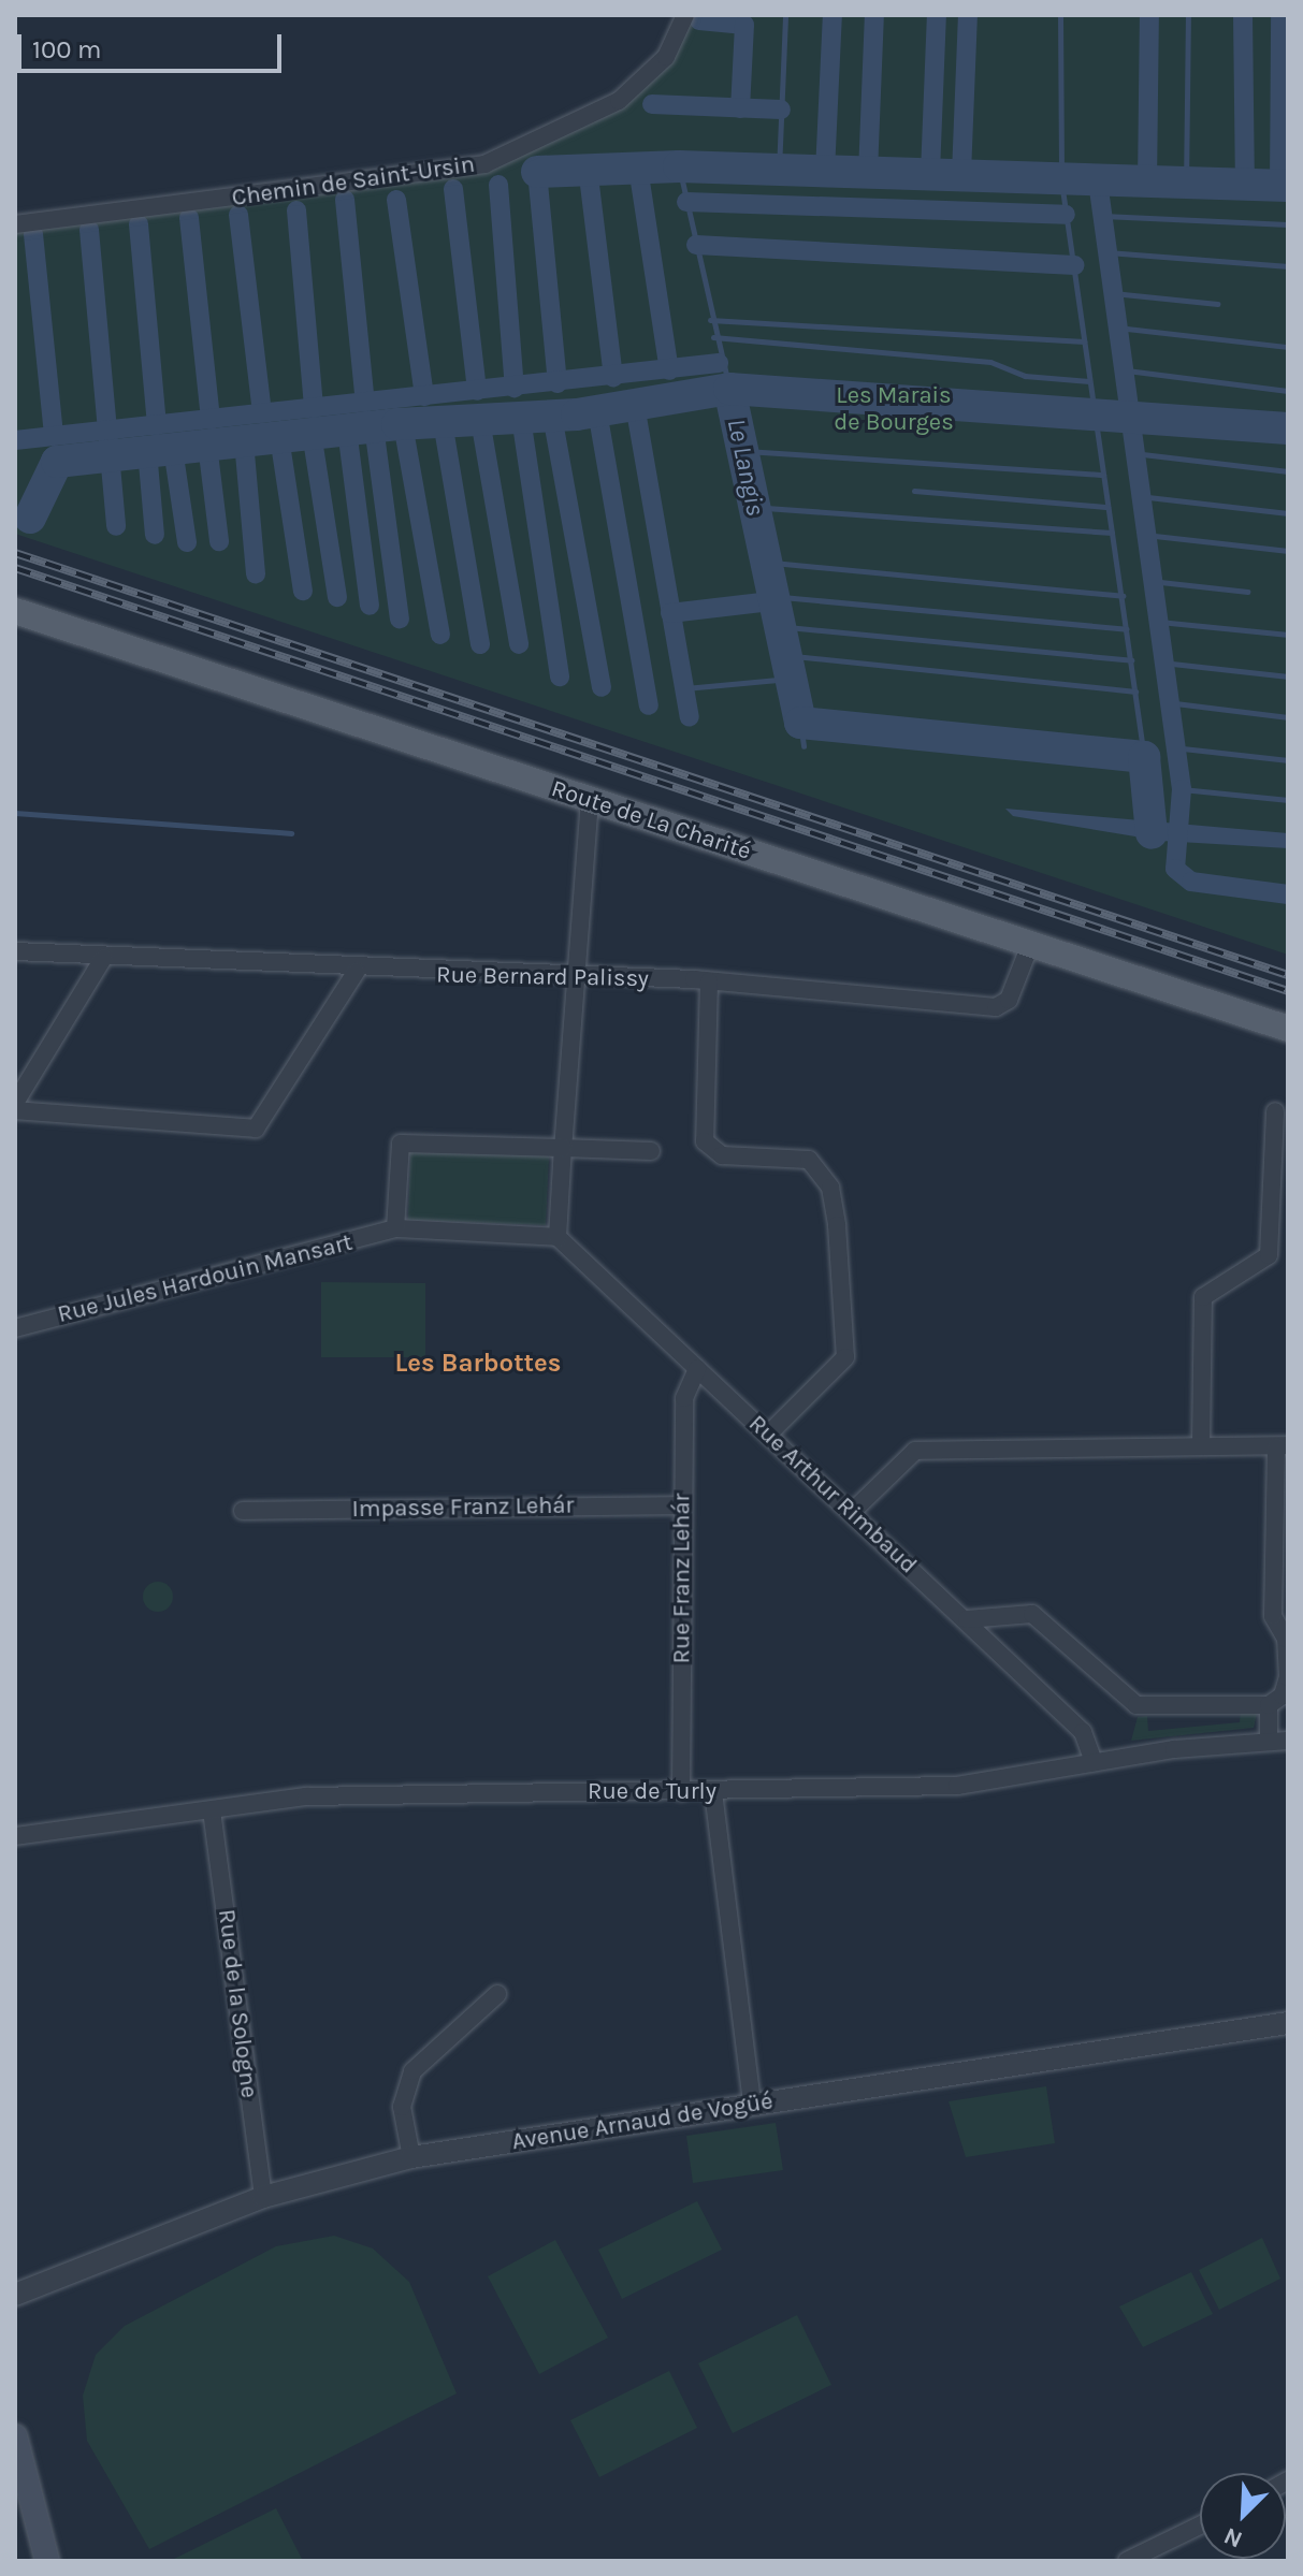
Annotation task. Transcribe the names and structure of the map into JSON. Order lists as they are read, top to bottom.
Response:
{
  "streets": {
    "main road": ["Route de La Charité"],
    "street": [
      "Chemin de Saint-Ursin",
      "Rue Bernard Palissy",
      "Rue Jules Hardouin Mansart",
      "Rue Arthur Rimbaud",
      "Impasse Franz Lehár",
      "Rue Franz Lehár",
      "Rue de Turly",
      "Rue de la Sologne",
      "Avenue Arnaud de Vogüé"
    ]
  },
  "crossings": [
    ["Route de La Charité", "Rue Bernard Palissy"],
    ["Rue Jules Hardouin Mansart", "Rue Arthur Rimbaud"],
    ["Rue Arthur Rimbaud", "Rue Franz Lehár"],
    ["Rue Arthur Rimbaud", "Rue de Turly"],
    ["Impasse Franz Lehár", "Rue Franz Lehár"],
    ["Rue Franz Lehár", "Rue de Turly"],
    ["Rue de Turly", "Rue de la Sologne"],
    ["Rue de la Sologne", "Avenue Arnaud de Vogüé"]
  ],
  "districts": ["Les Barbottes"],
  "water": ["Le Langis"],
  "parks": ["Les Marais de Bourges"],
  "scale_bar": "100 m",
  "north": "bottom left"
}
